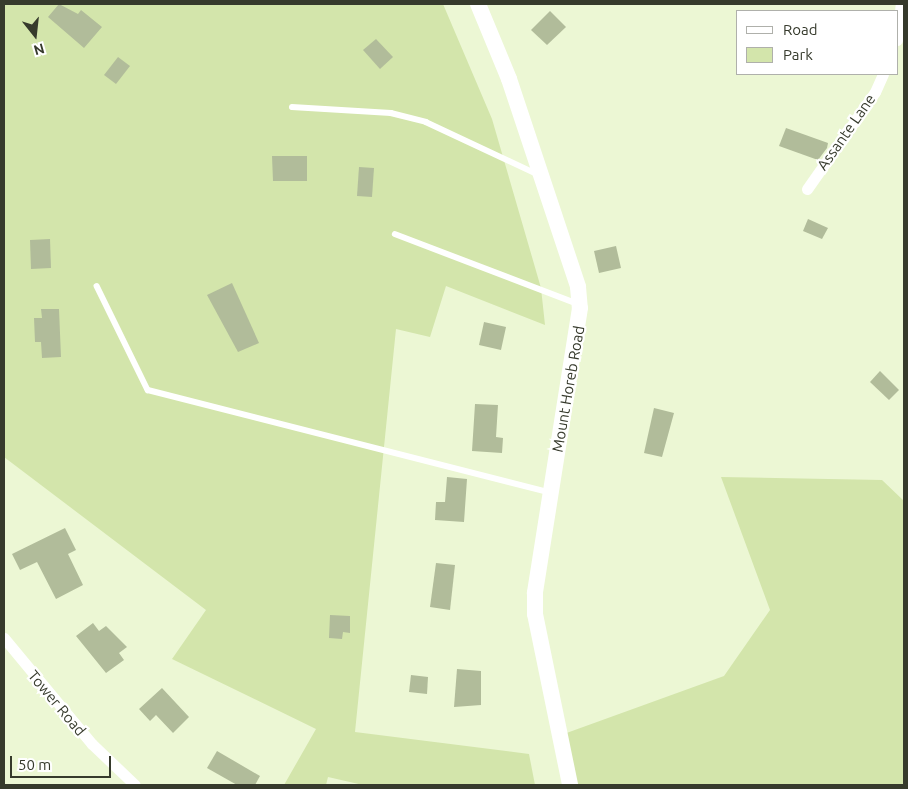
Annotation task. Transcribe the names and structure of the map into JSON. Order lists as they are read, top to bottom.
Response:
{
  "streets": {
    "street": ["Assante Lane", "Mount Horeb Road", "Tower Road"]
  },
  "legend": ["Road", "Park"],
  "scale_bar": "50 m",
  "north": "bottom"
}
